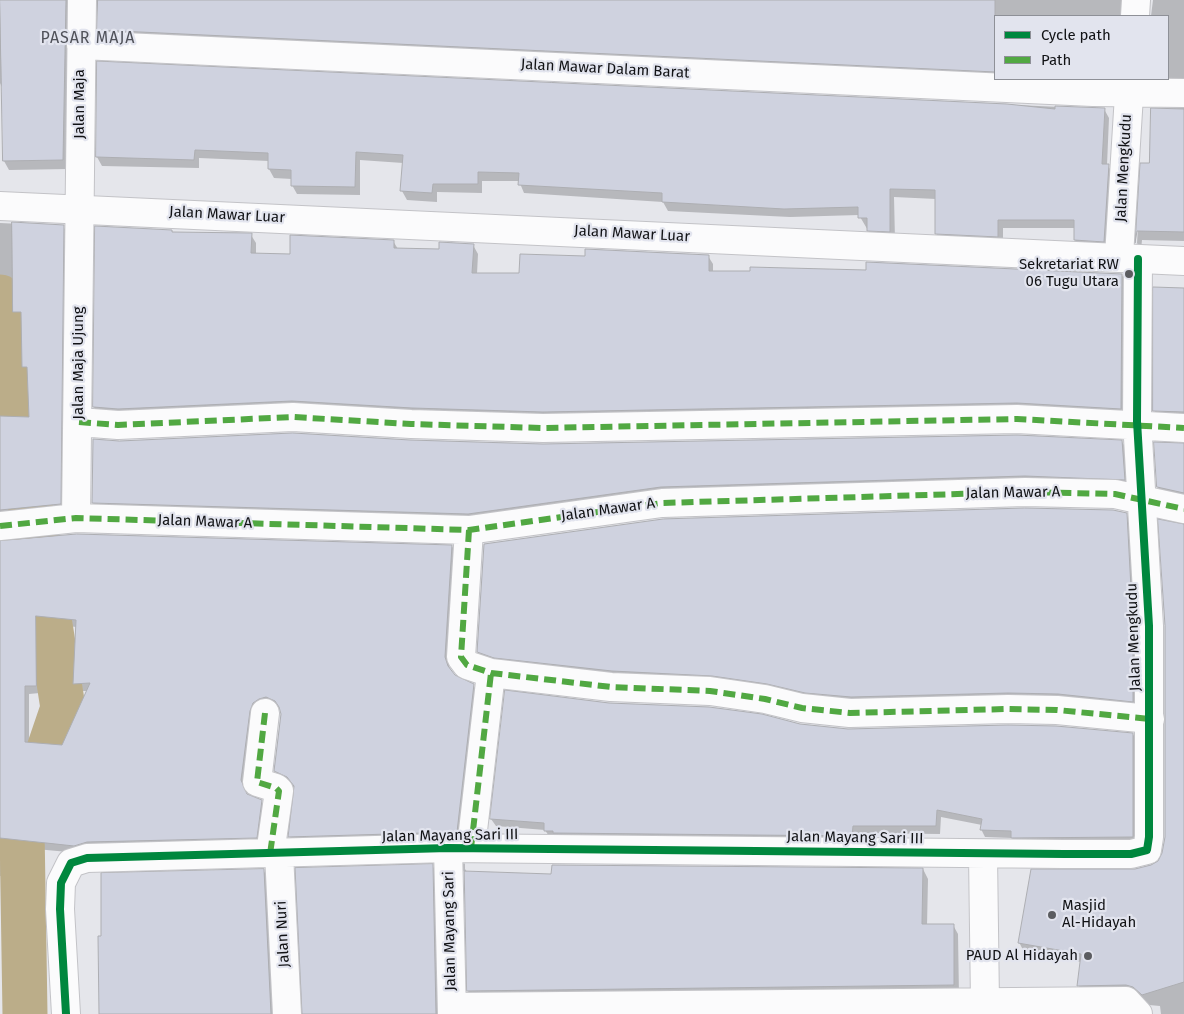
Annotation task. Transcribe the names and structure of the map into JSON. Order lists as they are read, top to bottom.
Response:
{
  "streets": {
    "street": [
      "Jalan Mawar Dalam Barat",
      "Jalan Maja",
      "Jalan Mengkudu",
      "Jalan Mawar Luar",
      "Jalan Maja Ujung",
      "Jalan Mawar A",
      "Jalan Mayang Sari III",
      "Jalan Mayang Sari",
      "Jalan Nuri"
    ]
  },
  "crossings": [
    ["Jalan Mawar Dalam Barat", "Jalan Maja"],
    ["Jalan Mawar Dalam Barat", "Jalan Mengkudu"],
    ["Jalan Maja", "Jalan Mawar Luar"],
    ["Jalan Maja", "Jalan Maja Ujung"],
    ["Jalan Mengkudu", "Jalan Mawar Luar"],
    ["Jalan Mengkudu", "Jalan Mawar A"],
    ["Jalan Mengkudu", "Jalan Mayang Sari III"],
    ["Jalan Mawar Luar", "Jalan Maja Ujung"],
    ["Jalan Maja Ujung", "Jalan Mawar A"],
    ["Jalan Mayang Sari III", "Jalan Mayang Sari"],
    ["Jalan Mayang Sari III", "Jalan Nuri"]
  ],
  "districts": ["PASAR MAJA"],
  "places": ["Sekretariat RW 06 Tugu Utara", "Masjid Al-Hidayah", "PAUD Al Hidayah"],
  "legend": ["Cycle path", "Path"]
}
